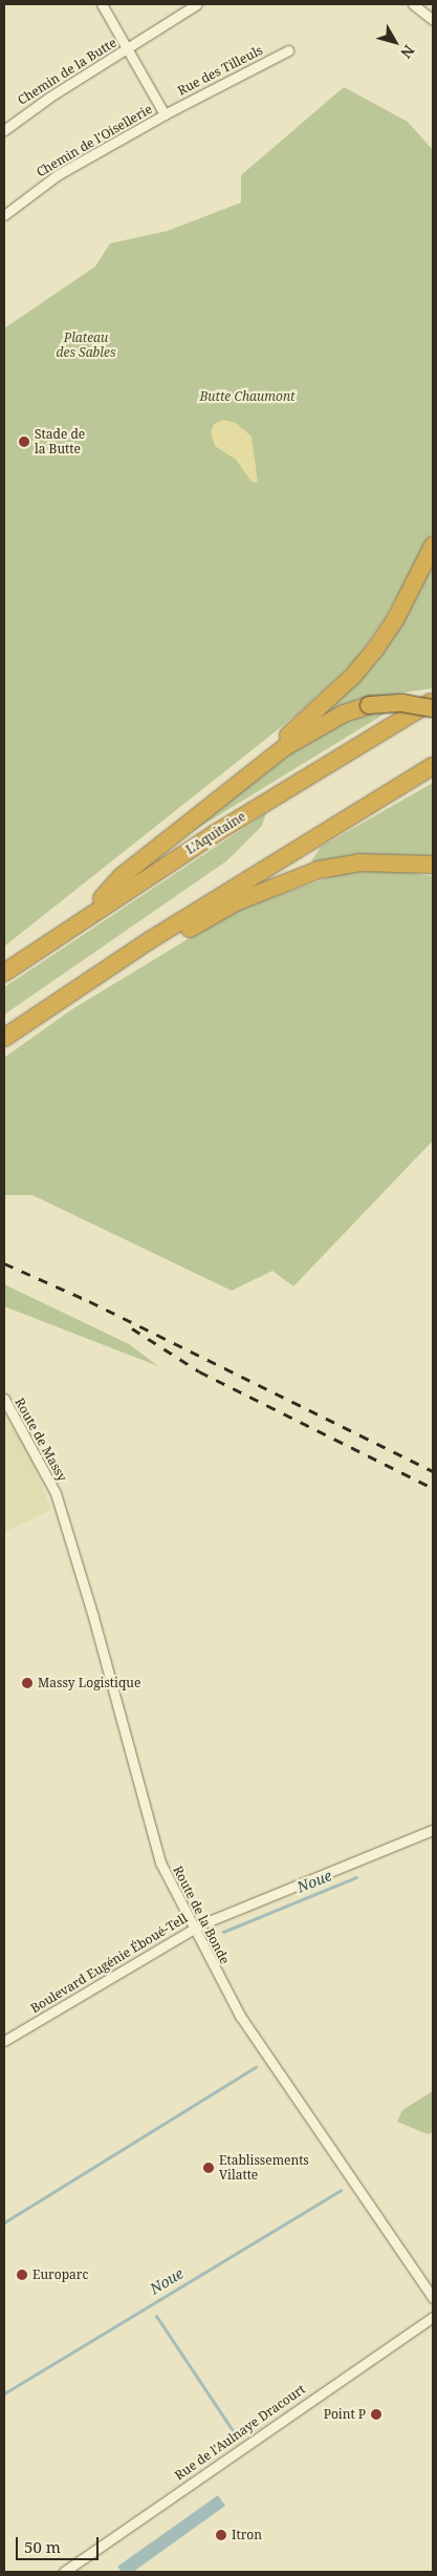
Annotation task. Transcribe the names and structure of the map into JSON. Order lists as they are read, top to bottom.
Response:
{
  "streets": {
    "highway": ["L'Aquitaine"],
    "street": [
      "Rue des Tilleuls",
      "Chemin de la Butte",
      "Chemin de l'Oisellerie",
      "Route de Massy",
      "Route de la Bonde",
      "Boulevard Eugénie Éboué-Tell",
      "Rue de l'Aulnaye Dracourt"
    ]
  },
  "crossings": [
    ["Rue des Tilleuls", "Chemin de l'Oisellerie"],
    ["Chemin de la Butte", "Chemin de l'Oisellerie"],
    ["Route de Massy", "Route de la Bonde"],
    ["Route de la Bonde", "Boulevard Eugénie Éboué-Tell"]
  ],
  "water": ["Noue"],
  "parks": ["Plateau des Sables", "Butte Chaumont"],
  "places": [
    "Stade de la Butte",
    "Massy Logistique",
    "Etablissements Vilatte",
    "Europarc",
    "Point P",
    "Itron"
  ],
  "scale_bar": "50 m",
  "north": "bottom right"
}
